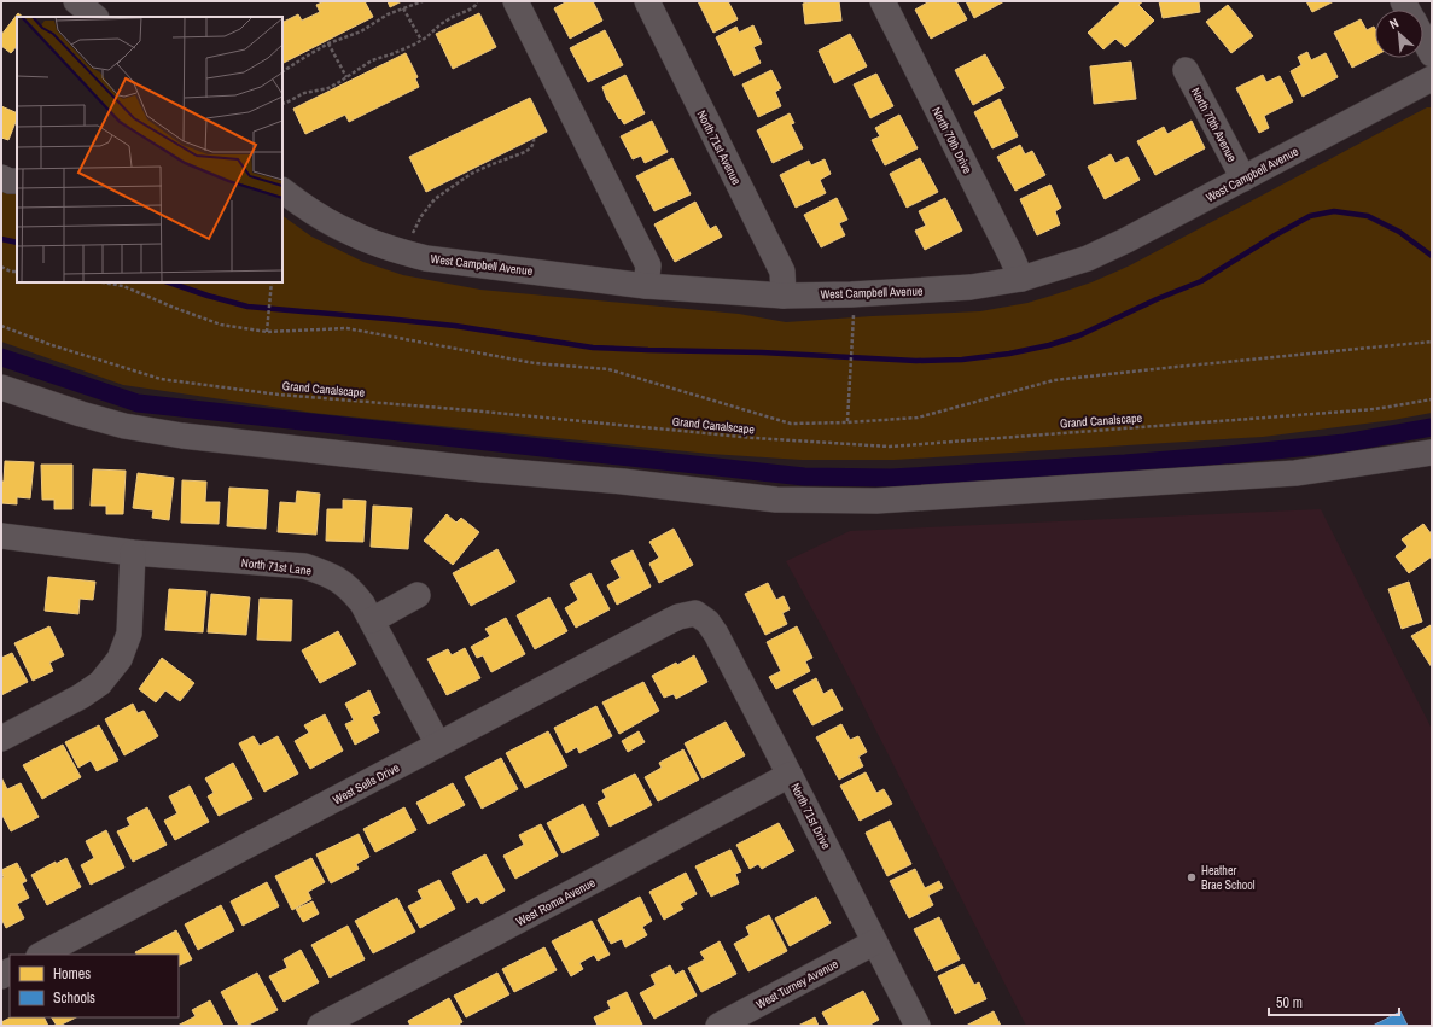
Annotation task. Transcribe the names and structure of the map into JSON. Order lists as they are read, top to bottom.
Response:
{
  "streets": {
    "street": [
      "North 70th Avenue",
      "North 70th Drive",
      "North 71st Avenue",
      "West Campbell Avenue",
      "North 71st Lane",
      "West Sells Drive",
      "North 71st Drive",
      "West Roma Avenue",
      "West Turney Avenue"
    ],
    "path": ["Grand Canalscape"]
  },
  "crossings": [
    ["North 70th Avenue", "West Campbell Avenue"],
    ["North 70th Drive", "West Campbell Avenue"],
    ["North 71st Avenue", "West Campbell Avenue"],
    ["North 71st Lane", "West Sells Drive"],
    ["West Sells Drive", "North 71st Drive"],
    ["North 71st Drive", "West Roma Avenue"],
    ["North 71st Drive", "West Turney Avenue"]
  ],
  "places": ["Heather Brae School"],
  "legend": ["Homes", "Schools"],
  "scale_bar": "50 m",
  "north": "top left"
}
